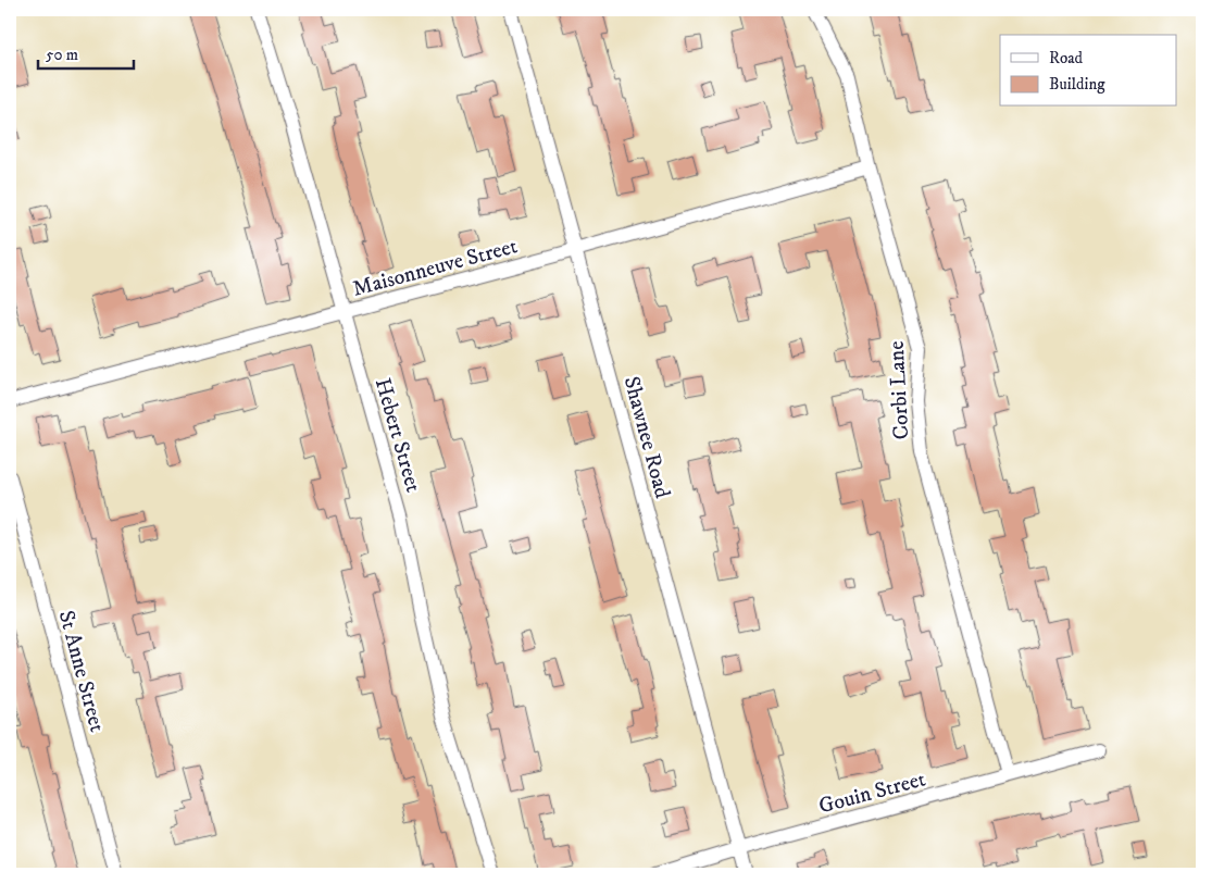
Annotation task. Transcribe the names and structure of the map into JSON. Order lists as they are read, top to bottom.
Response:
{
  "streets": {
    "street": [
      "Maisonneuve Street",
      "Corbi Lane",
      "Hebert Street",
      "Shawnee Road",
      "St Anne Street",
      "Gouin Street"
    ]
  },
  "crossings": [
    ["Maisonneuve Street", "Corbi Lane"],
    ["Maisonneuve Street", "Hebert Street"],
    ["Maisonneuve Street", "Shawnee Road"],
    ["Corbi Lane", "Gouin Street"],
    ["Shawnee Road", "Gouin Street"]
  ],
  "legend": ["Road", "Building"],
  "scale_bar": "50 m"
}
